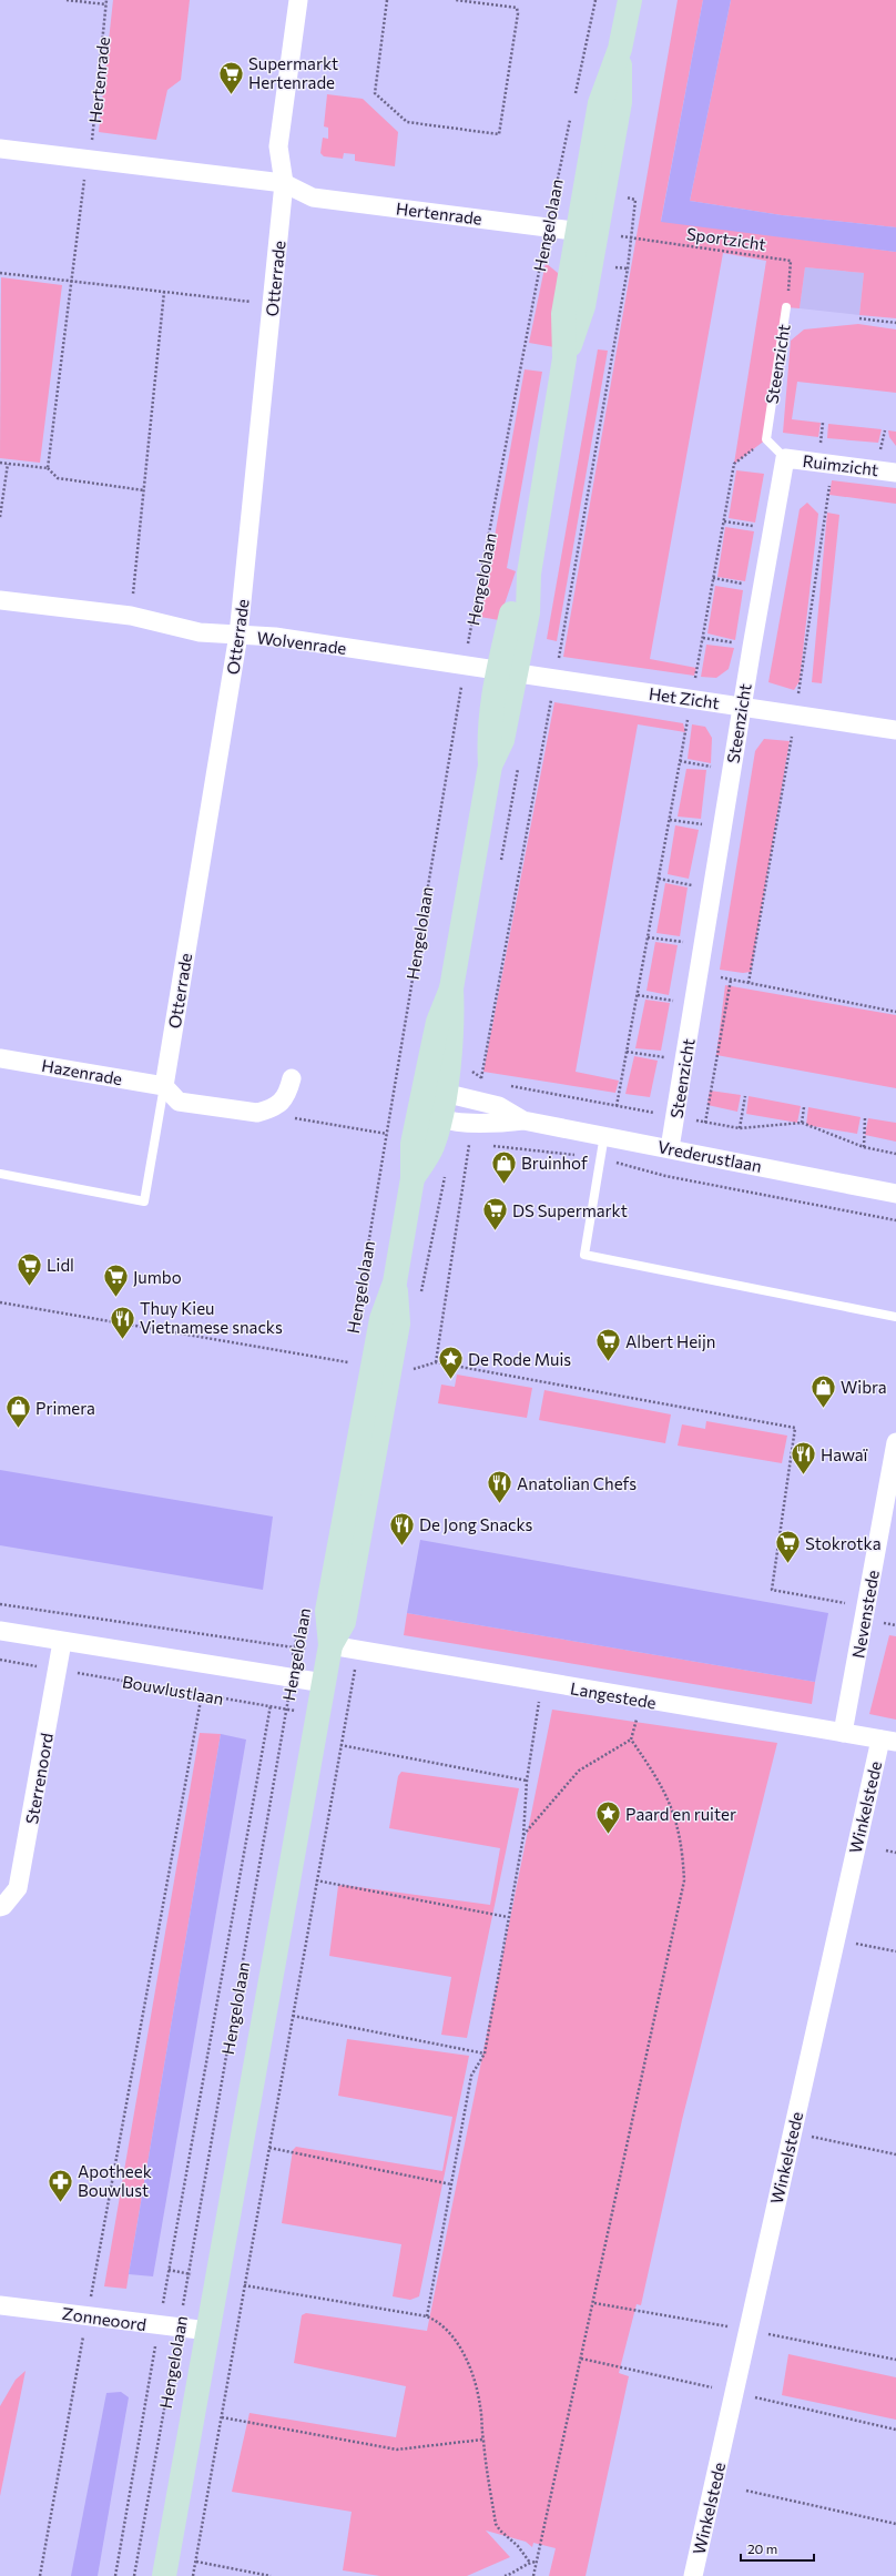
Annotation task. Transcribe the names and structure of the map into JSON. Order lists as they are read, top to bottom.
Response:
{
  "streets": {
    "street": [
      "Hertenrade",
      "Hengelolaan",
      "Otterrade",
      "Steenzicht",
      "Ruimzicht",
      "Wolvenrade",
      "Het Zicht",
      "Hazenrade",
      "Vrederustlaan",
      "Nevenstede",
      "Bouwlustlaan",
      "Langestede",
      "Sterrenoord",
      "Winkelstede",
      "Zonneoord"
    ],
    "path": ["Sportzicht"]
  },
  "crossings": [
    ["Hertenrade", "Hengelolaan"],
    ["Hertenrade", "Sportzicht"],
    ["Hertenrade", "Otterrade"],
    ["Hengelolaan", "Sportzicht"],
    ["Hengelolaan", "Wolvenrade"],
    ["Hengelolaan", "Het Zicht"],
    ["Hengelolaan", "Vrederustlaan"],
    ["Hengelolaan", "Bouwlustlaan"],
    ["Hengelolaan", "Langestede"],
    ["Hengelolaan", "Zonneoord"],
    ["Sportzicht", "Steenzicht"],
    ["Otterrade", "Wolvenrade"],
    ["Otterrade", "Hazenrade"],
    ["Steenzicht", "Ruimzicht"],
    ["Steenzicht", "Het Zicht"],
    ["Steenzicht", "Vrederustlaan"],
    ["Wolvenrade", "Het Zicht"],
    ["Nevenstede", "Langestede"],
    ["Bouwlustlaan", "Sterrenoord"],
    ["Langestede", "Winkelstede"]
  ],
  "places": {
    "supermarket": [
      "Supermarkt Hertenrade",
      "DS Supermarkt",
      "Lidl",
      "Jumbo",
      "Albert Heijn",
      "Stokrotka"
    ],
    "shop": ["Bruinhof", "Wibra", "Primera"],
    "restaurant": [
      "Thuy Kieu Vietnamese snacks",
      "Hawaï",
      "Anatolian Chefs",
      "De Jong Snacks"
    ],
    "place": ["De Rode Muis", "Paard en ruiter"],
    "pharmacy": ["Apotheek Bouwlust"]
  },
  "scale_bar": "20 m"
}
